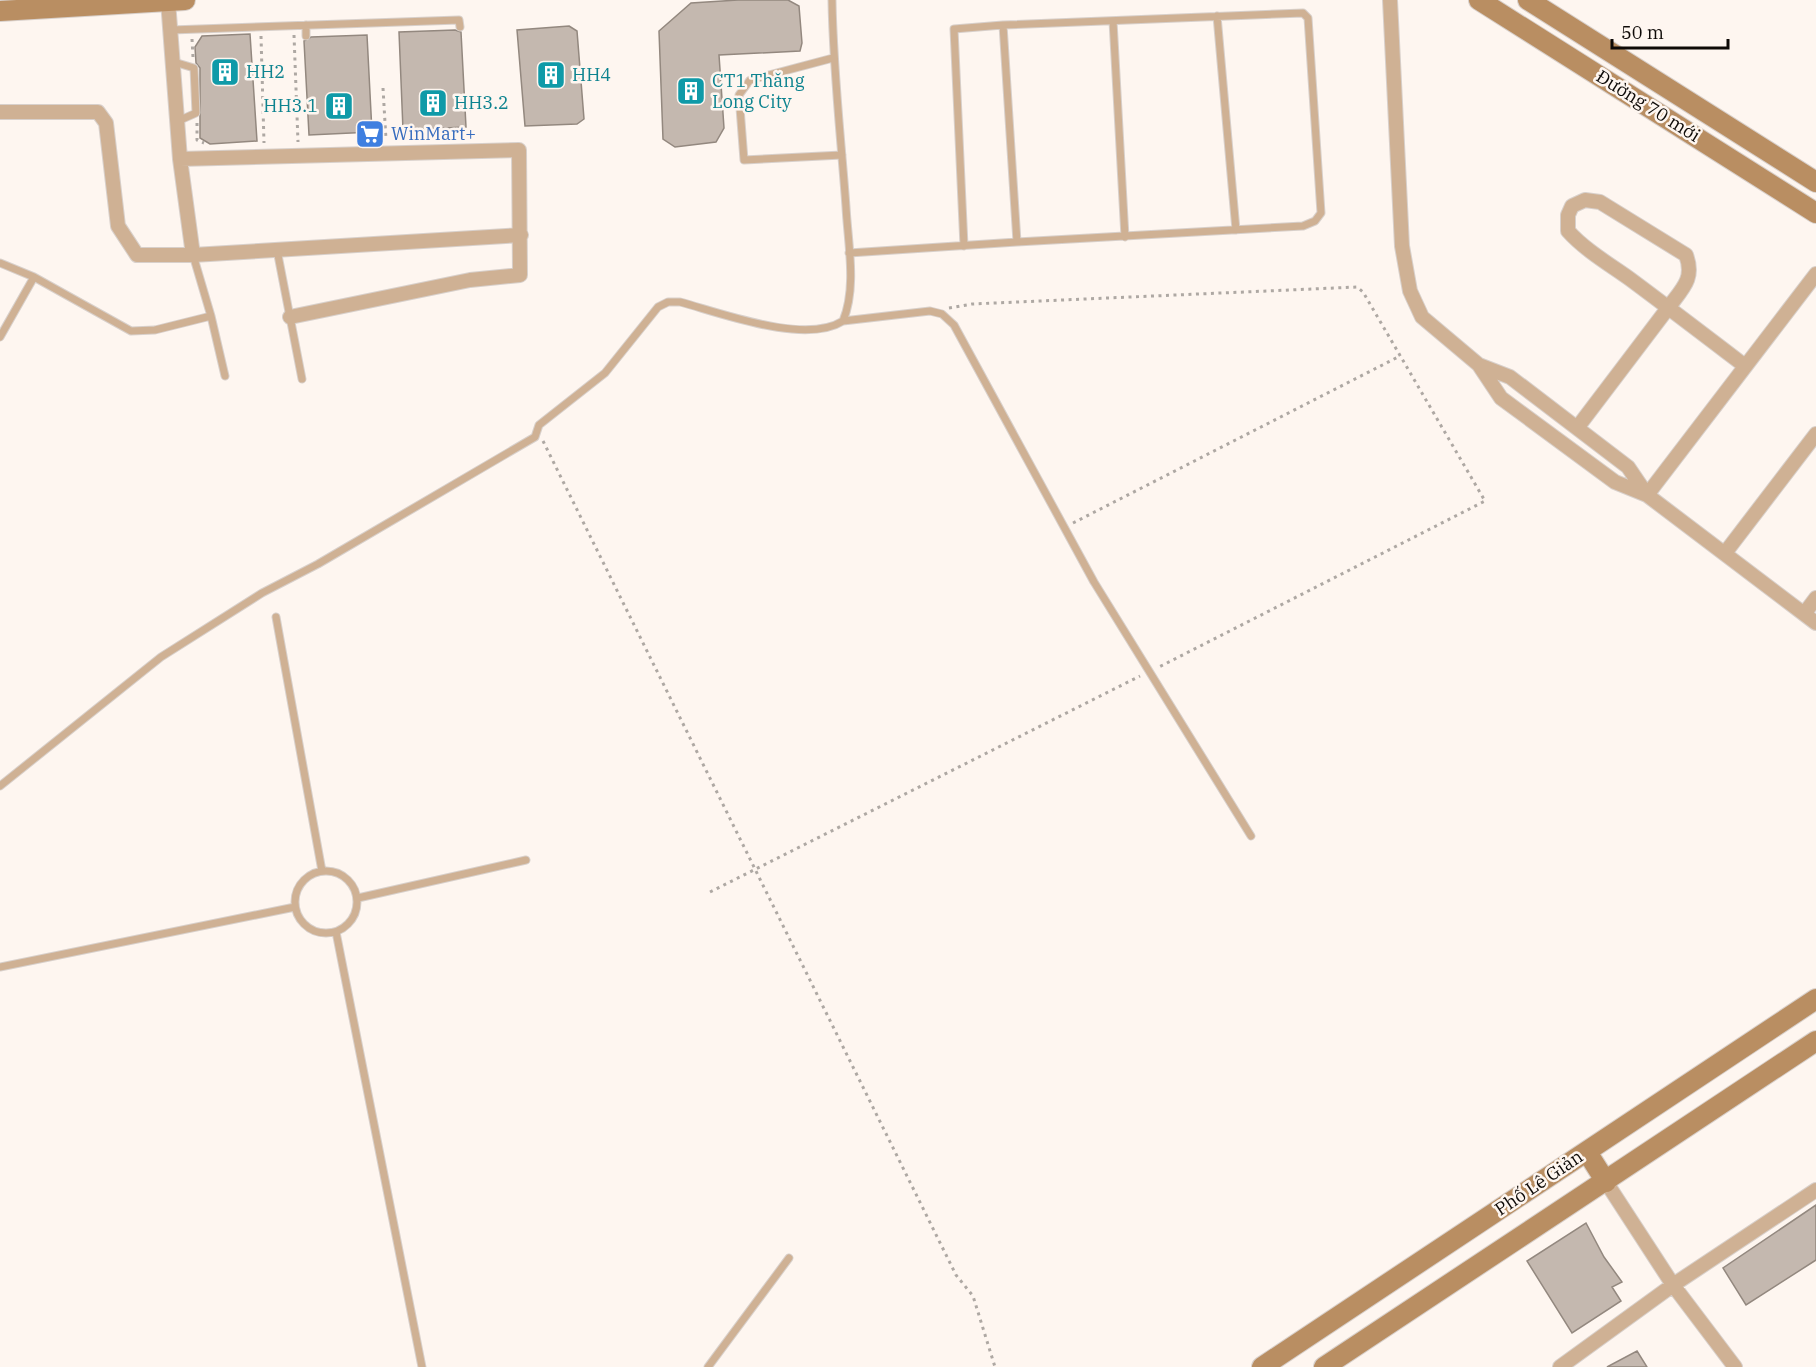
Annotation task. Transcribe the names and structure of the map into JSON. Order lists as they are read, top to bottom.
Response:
{
  "streets": {
    "main road": ["Đường 70 mới", "Phố Lê Giản"]
  },
  "places": {
    "building": [
      "HH2",
      "HH4",
      "CT1 Thăng Long City",
      "HH3.2",
      "HH3.1"
    ],
    "supermarket": ["WinMart+"]
  },
  "scale_bar": "50 m"
}
